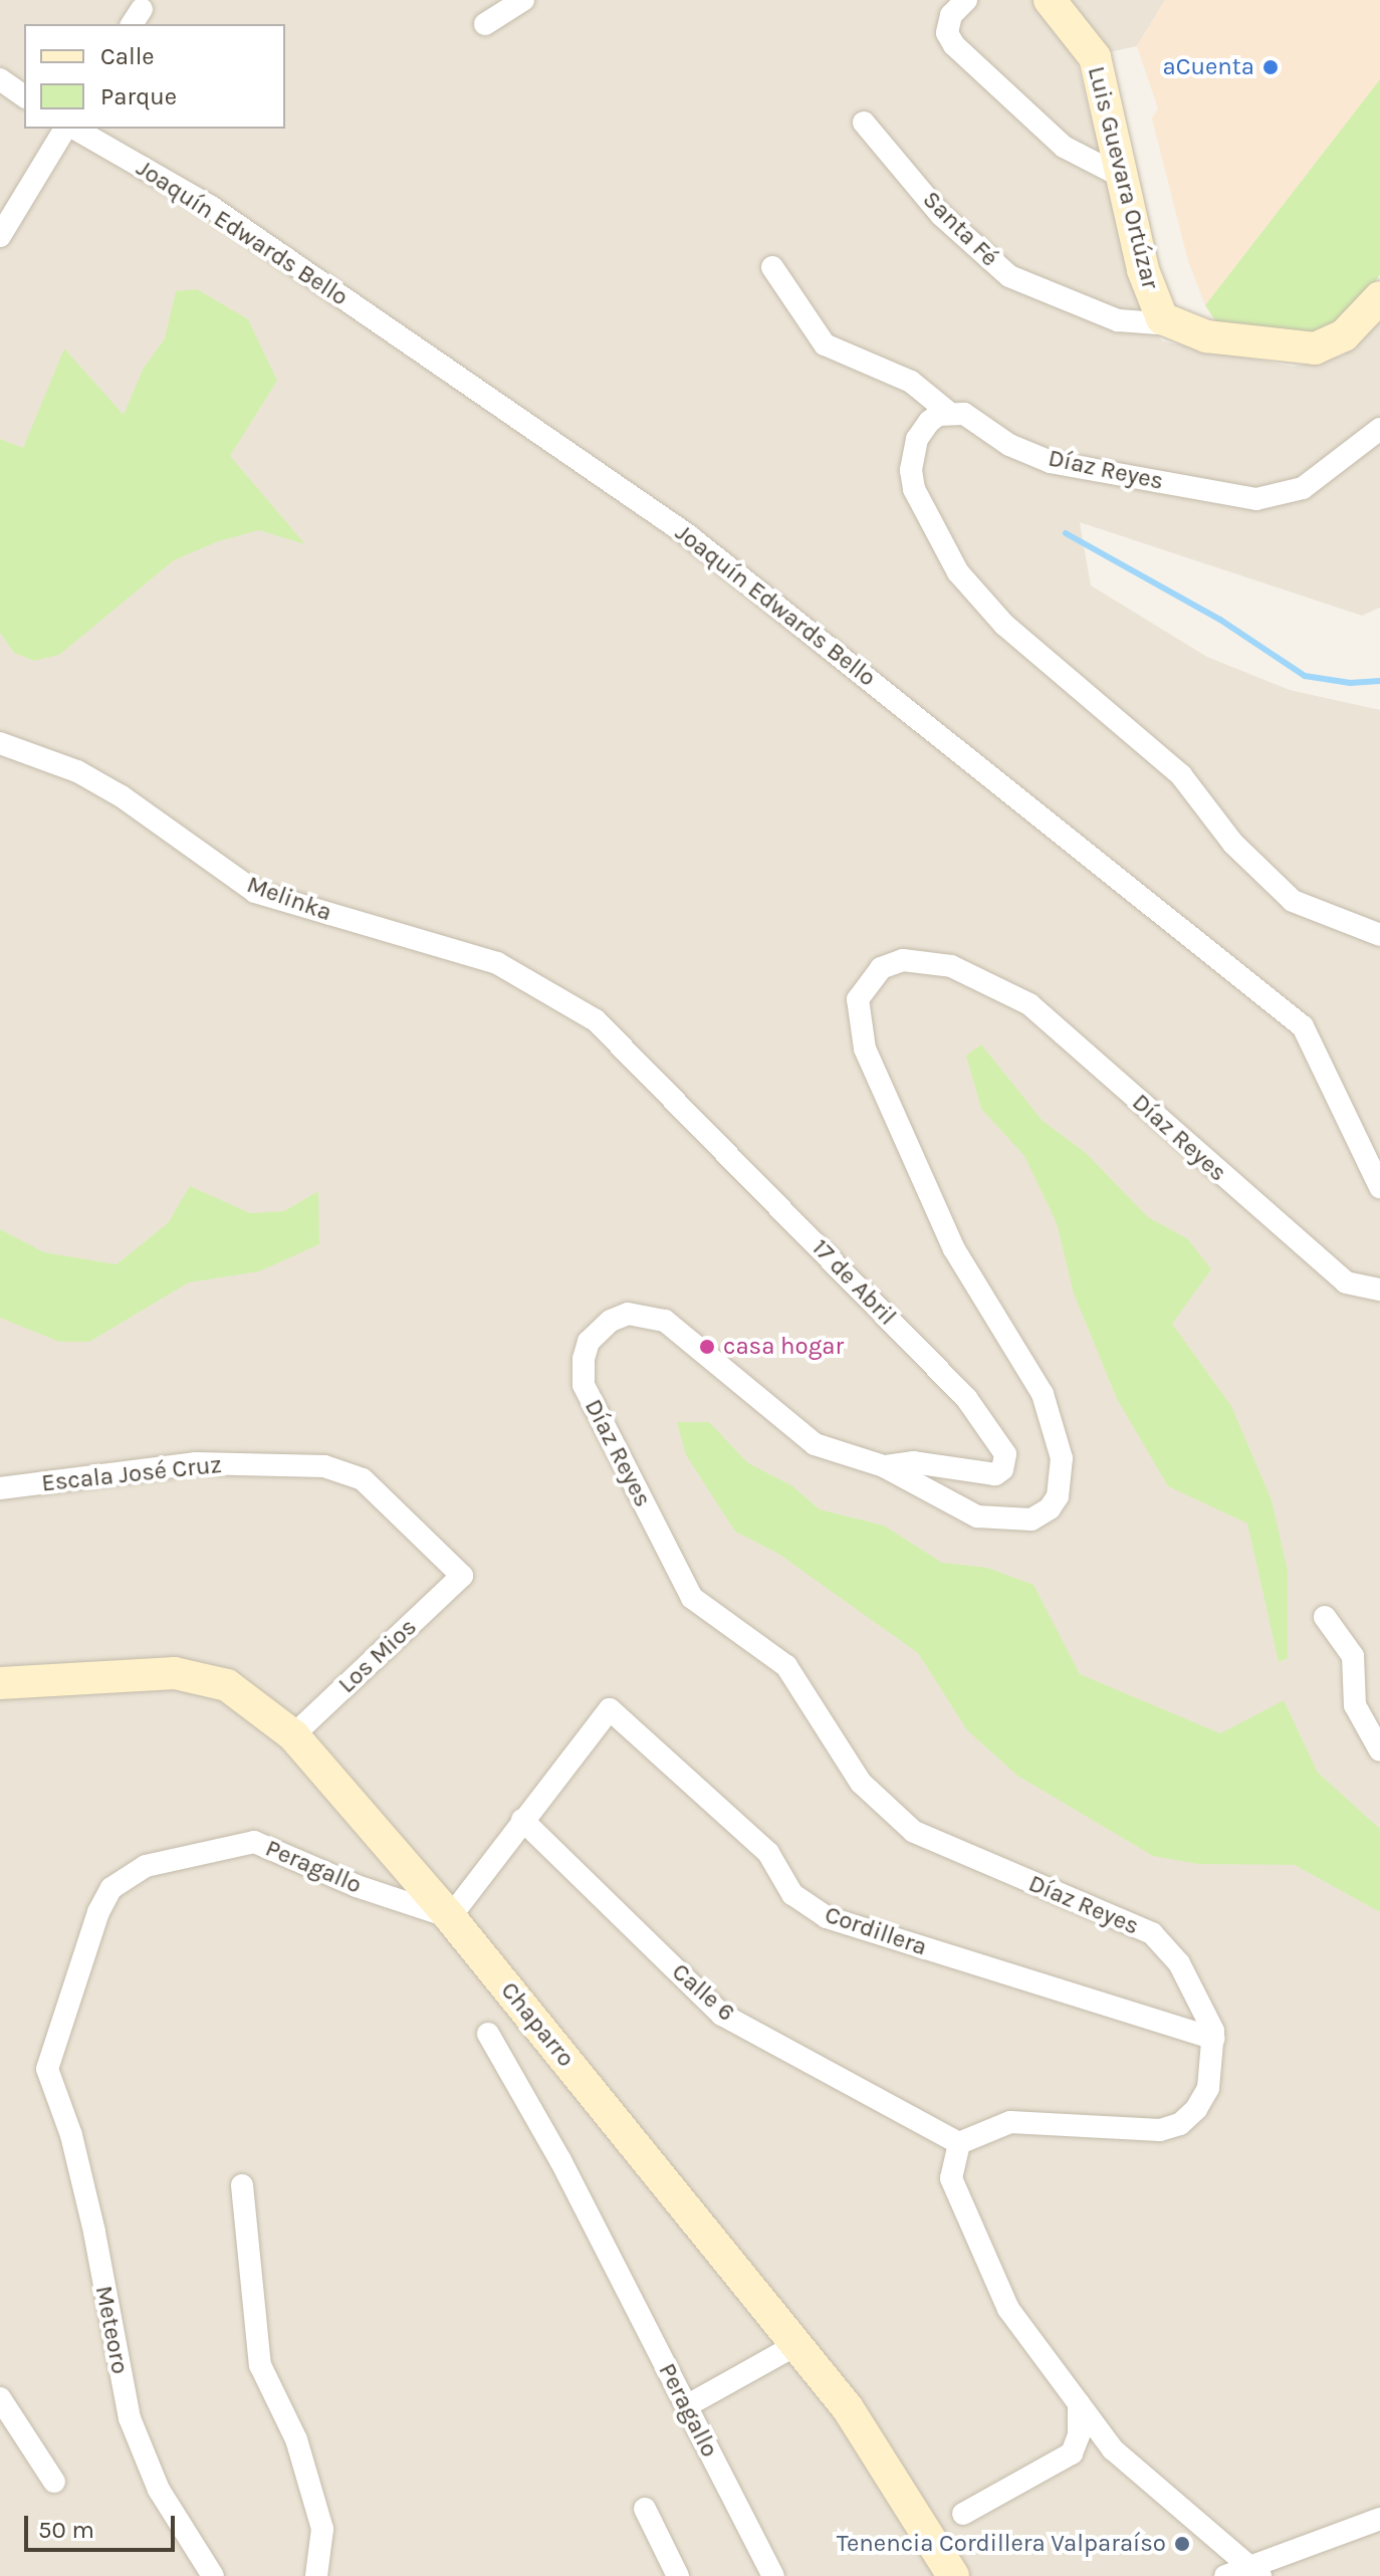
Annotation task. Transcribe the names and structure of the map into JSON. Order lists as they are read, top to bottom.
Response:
{
  "streets": {
    "street": [
      "Luis Guevara Ortúzar",
      "Santa Fé",
      "Joaquín Edwards Bello",
      "Díaz Reyes",
      "Melinka",
      "17 de Abril",
      "Escala José Cruz",
      "Los Mios",
      "Peragallo",
      "Cordillera",
      "Calle 6",
      "Chaparro",
      "Meteoro"
    ]
  },
  "crossings": [
    ["Luis Guevara Ortúzar", "Santa Fé"],
    ["Díaz Reyes", "17 de Abril"],
    ["Díaz Reyes", "Cordillera"],
    ["Melinka", "17 de Abril"],
    ["Escala José Cruz", "Los Mios"],
    ["Los Mios", "Chaparro"],
    ["Peragallo", "Chaparro"],
    ["Peragallo", "Meteoro"],
    ["Cordillera", "Calle 6"]
  ],
  "places": ["aCuenta", "casa hogar", "Tenencia Cordillera Valparaíso"],
  "legend": ["Calle", "Parque"],
  "scale_bar": "50 m"
}
